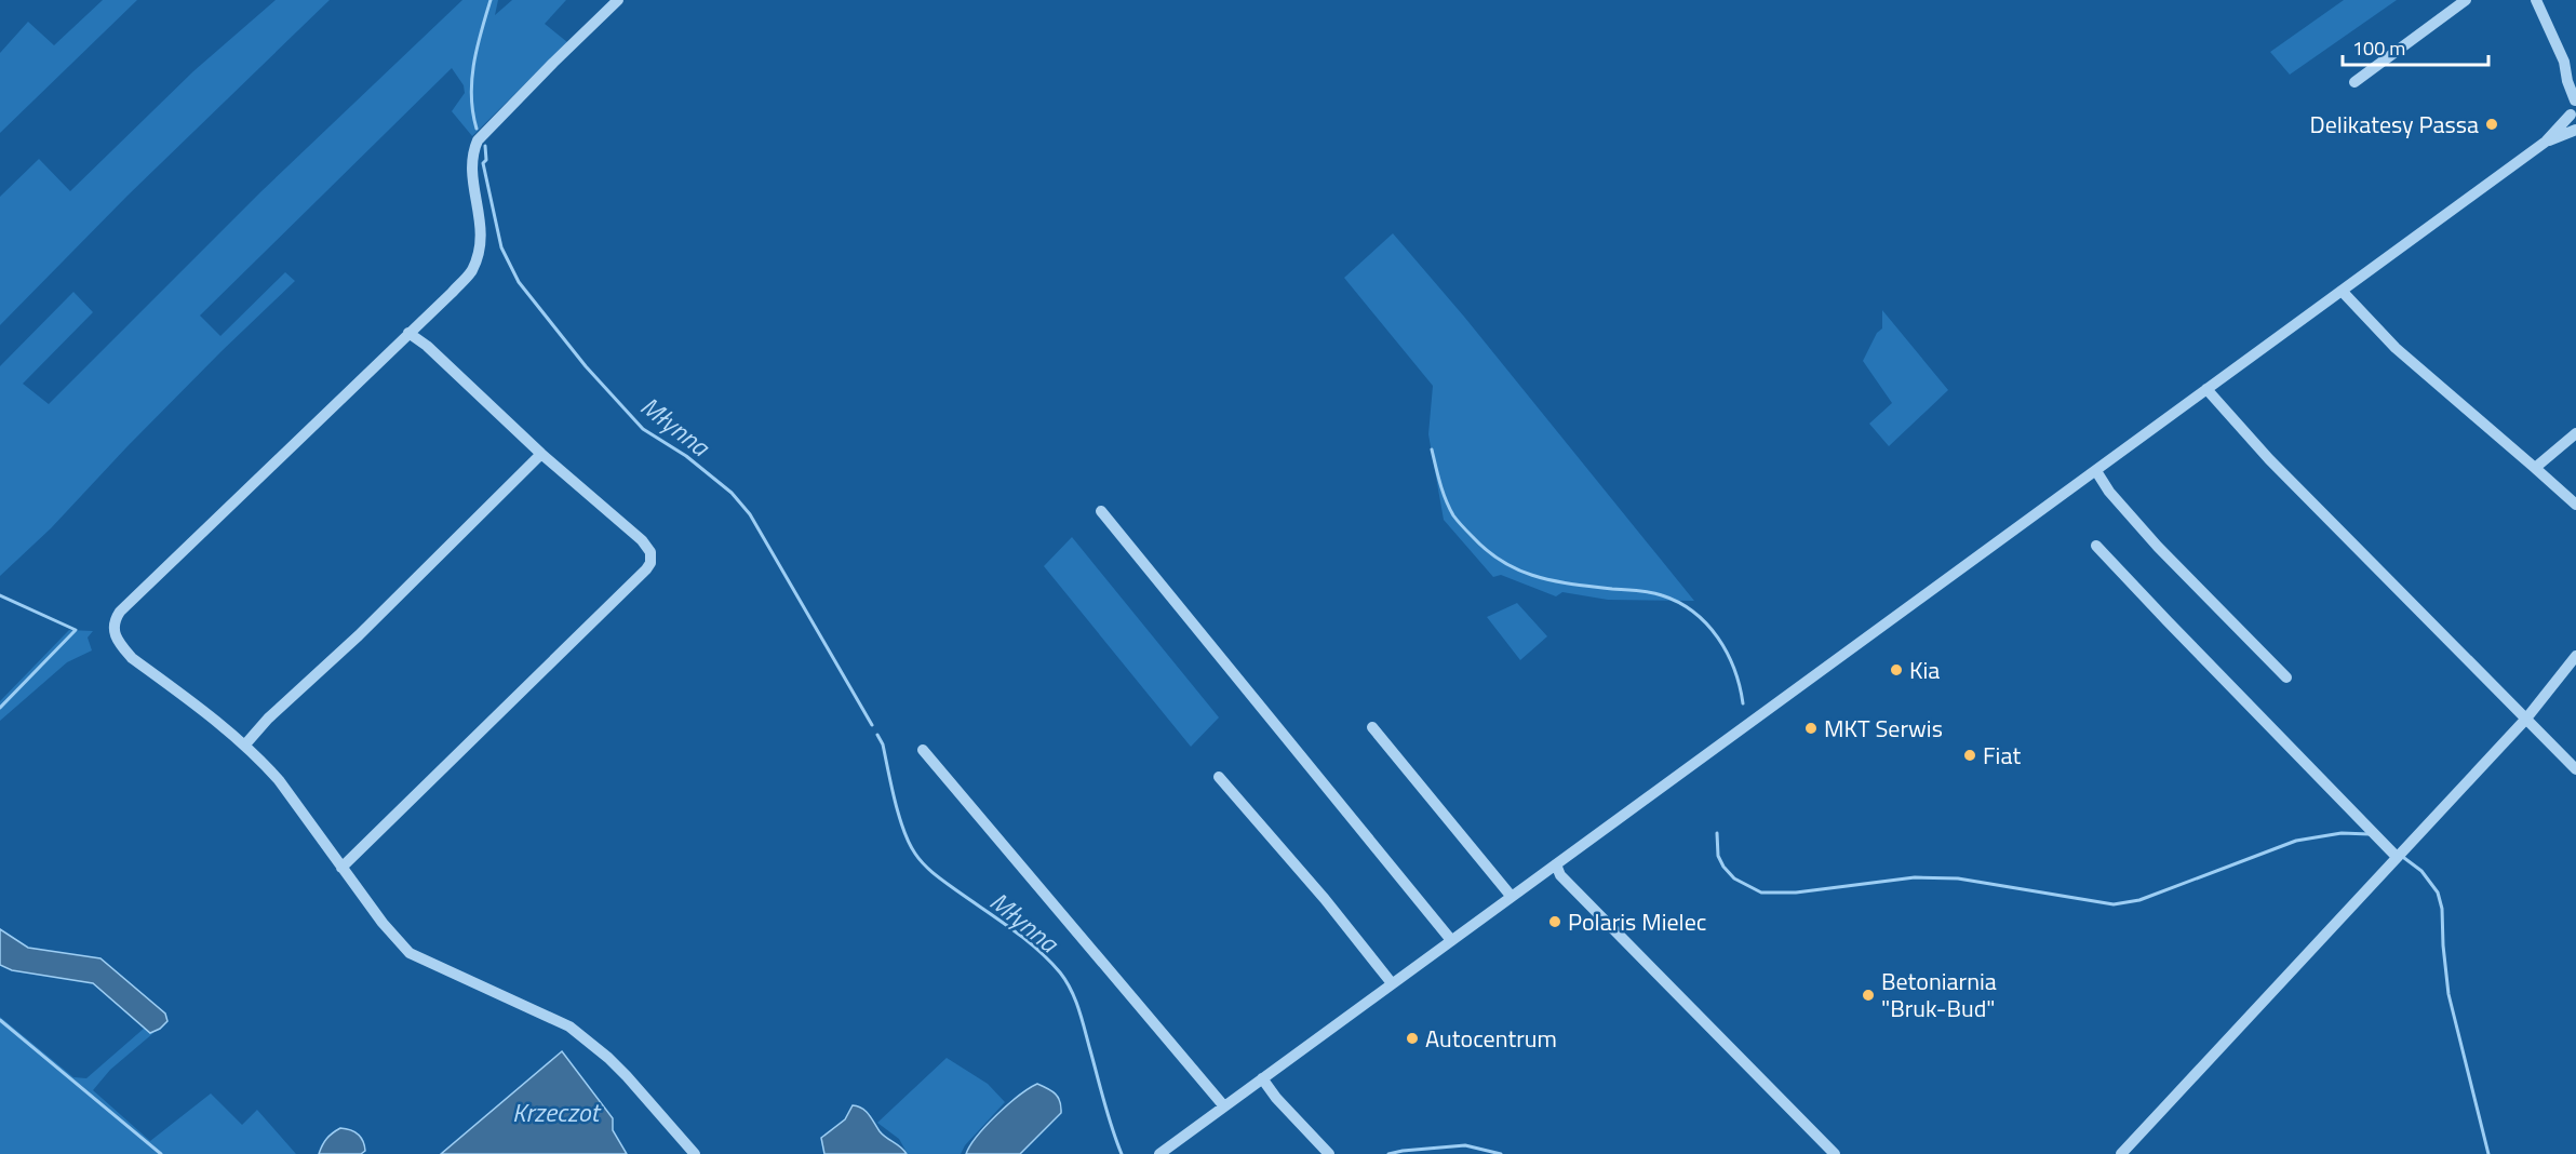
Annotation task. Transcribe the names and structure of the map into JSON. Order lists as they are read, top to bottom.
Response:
{
  "water": ["Młynna", "Krzeczot"],
  "places": [
    "Delikatesy Passa",
    "Kia",
    "MKT Serwis",
    "Fiat",
    "Polaris Mielec",
    "Betoniarnia \"Bruk-Bud\"",
    "Autocentrum"
  ],
  "scale_bar": "100 m"
}
